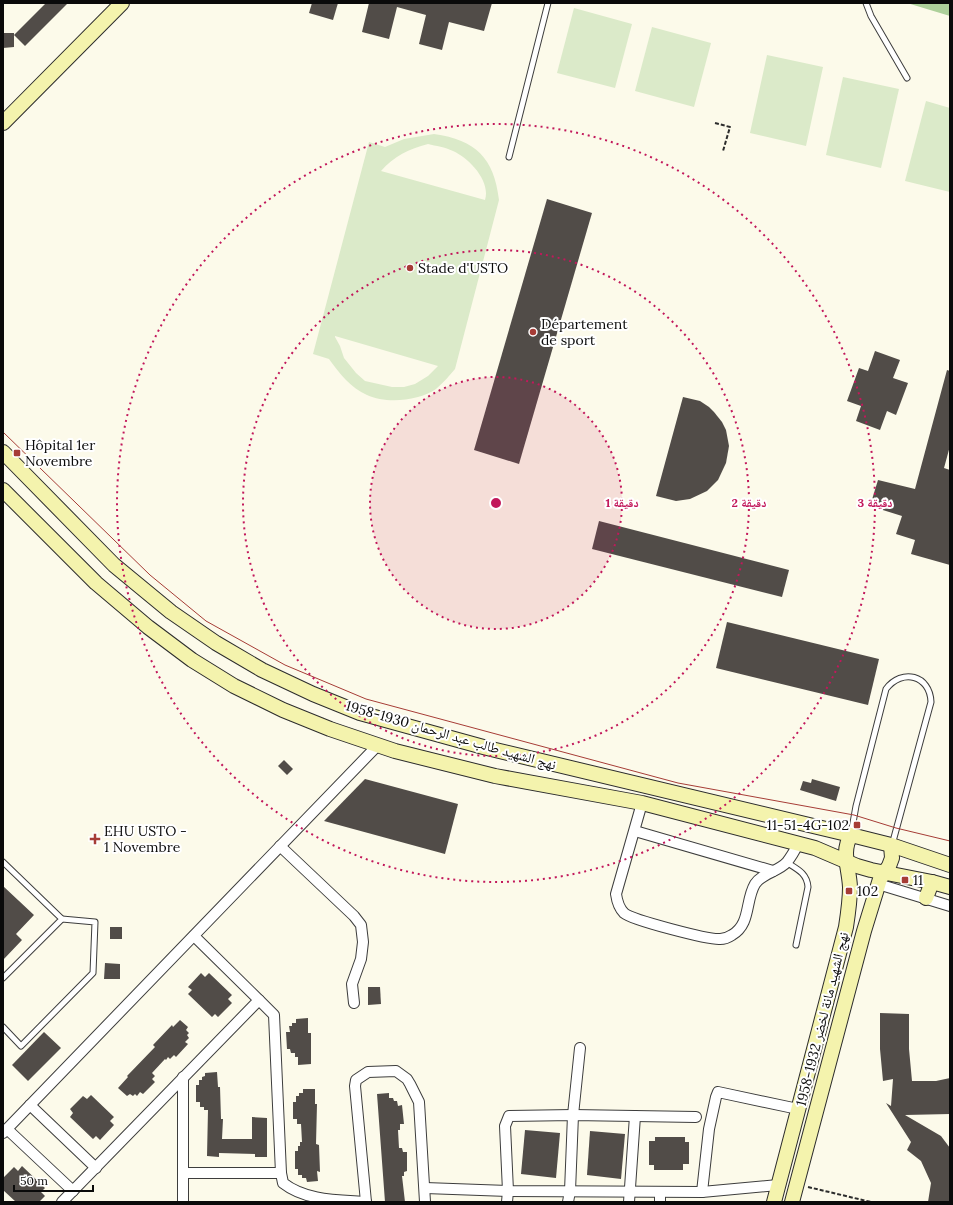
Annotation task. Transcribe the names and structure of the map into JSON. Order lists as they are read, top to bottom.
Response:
{
  "streets": {
    "main road": ["نهج الشهيد طالب عبد الرحمان 1930-1958", "نهج الشهيد مانة لخضر 1932-1958"]
  },
  "crossings": [
    ["نهج الشهيد طالب عبد الرحمان 1930-1958", "نهج الشهيد مانة لخضر 1932-1958"]
  ],
  "places": {
    "other": ["Stade d'USTO", "Département de sport"],
    "transit": [
      "Hôpital 1er Novembre",
      "11-51-4G-102",
      "11",
      "102"
    ],
    "health": ["EHU USTO - 1 Novembre"]
  },
  "scale_bar": "50 m",
  "rings": ["1 دقيقة", "2 دقيقة", "3 دقيقة"]
}
